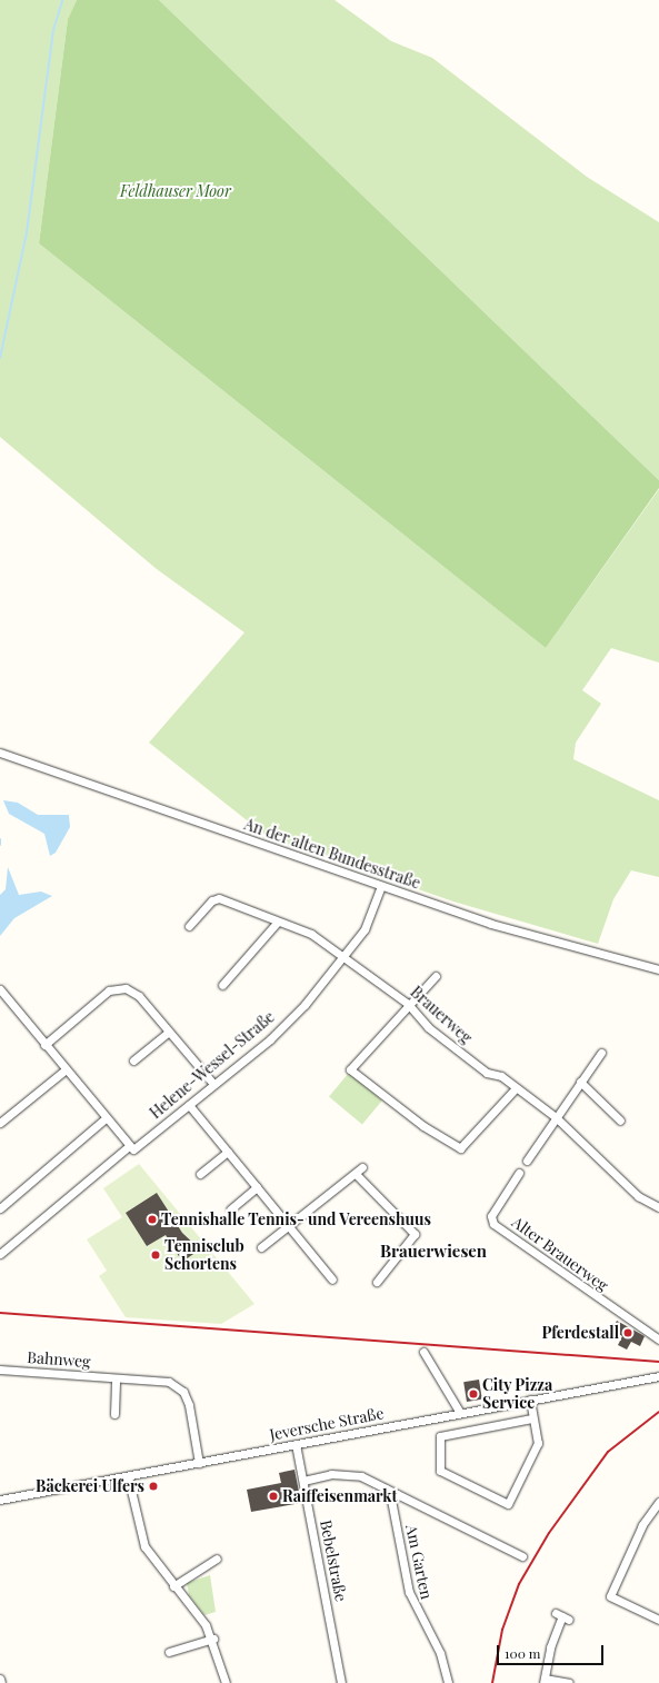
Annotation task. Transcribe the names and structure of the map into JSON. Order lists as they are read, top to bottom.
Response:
{
  "streets": {
    "street": [
      "An der alten Bundesstraße",
      "Brauerweg",
      "Helene-Wessel-Straße",
      "Alter Brauerweg",
      "Bahnweg",
      "Jeversche Straße",
      "Bebelstraße",
      "Am Garten"
    ]
  },
  "crossings": [
    ["An der alten Bundesstraße", "Helene-Wessel-Straße"],
    ["Brauerweg", "Helene-Wessel-Straße"],
    ["Bahnweg", "Jeversche Straße"],
    ["Jeversche Straße", "Bebelstraße"]
  ],
  "districts": ["Brauerwiesen"],
  "parks": ["Feldhauser Moor"],
  "places": [
    "Tennishalle Tennis- und Vereenshuus",
    "Tennisclub Schortens",
    "Pferdestall",
    "City Pizza Service",
    "Bäckerei Ulfers",
    "Raiffeisenmarkt"
  ],
  "scale_bar": "100 m"
}
